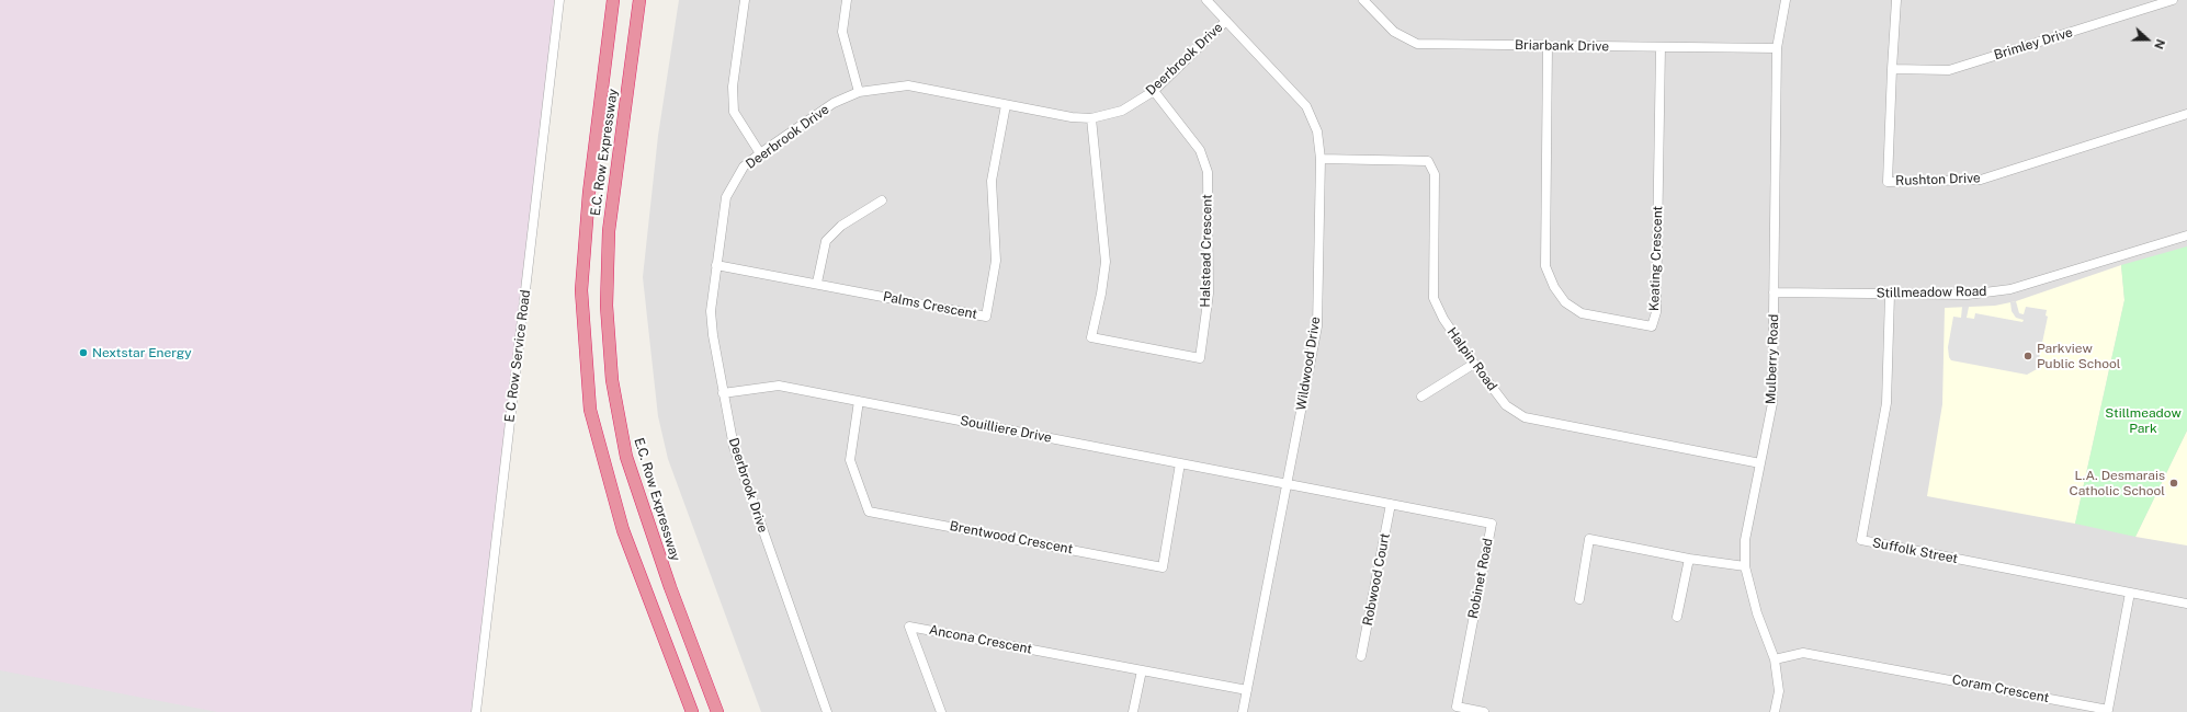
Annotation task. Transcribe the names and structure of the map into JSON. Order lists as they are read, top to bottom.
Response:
{
  "streets": {
    "highway": ["E.C. Row Expressway"],
    "street": [
      "Brimley Drive",
      "Briarbank Drive",
      "Deerbrook Drive",
      "Rushton Drive",
      "Halstead Crescent",
      "Keating Crescent",
      "Stillmeadow Road",
      "Palms Crescent",
      "E C Row Service Road",
      "Halpin Road",
      "Mulberry Road",
      "Wildwood Drive",
      "Souilliere Drive",
      "Brentwood Crescent",
      "Suffolk Street",
      "Robinet Road",
      "Robwood Court",
      "Ancona Crescent",
      "Coram Crescent"
    ]
  },
  "crossings": [
    ["Brimley Drive", "Rushton Drive"],
    ["Briarbank Drive", "Keating Crescent"],
    ["Briarbank Drive", "Mulberry Road"],
    ["Deerbrook Drive", "Halstead Crescent"],
    ["Deerbrook Drive", "Palms Crescent"],
    ["Deerbrook Drive", "Wildwood Drive"],
    ["Deerbrook Drive", "Souilliere Drive"],
    ["Stillmeadow Road", "Mulberry Road"],
    ["Stillmeadow Road", "Suffolk Street"],
    ["Halpin Road", "Mulberry Road"],
    ["Halpin Road", "Wildwood Drive"],
    ["Mulberry Road", "Coram Crescent"],
    ["Wildwood Drive", "Souilliere Drive"],
    ["Wildwood Drive", "Robinet Road"],
    ["Wildwood Drive", "Ancona Crescent"],
    ["Souilliere Drive", "Brentwood Crescent"],
    ["Souilliere Drive", "Robinet Road"],
    ["Suffolk Street", "Coram Crescent"],
    ["Robinet Road", "Robwood Court"]
  ],
  "parks": ["Stillmeadow Park"],
  "places": ["Nextstar Energy", "Parkview Public School", "L.A. Desmarais Catholic School"],
  "north": "right"
}
